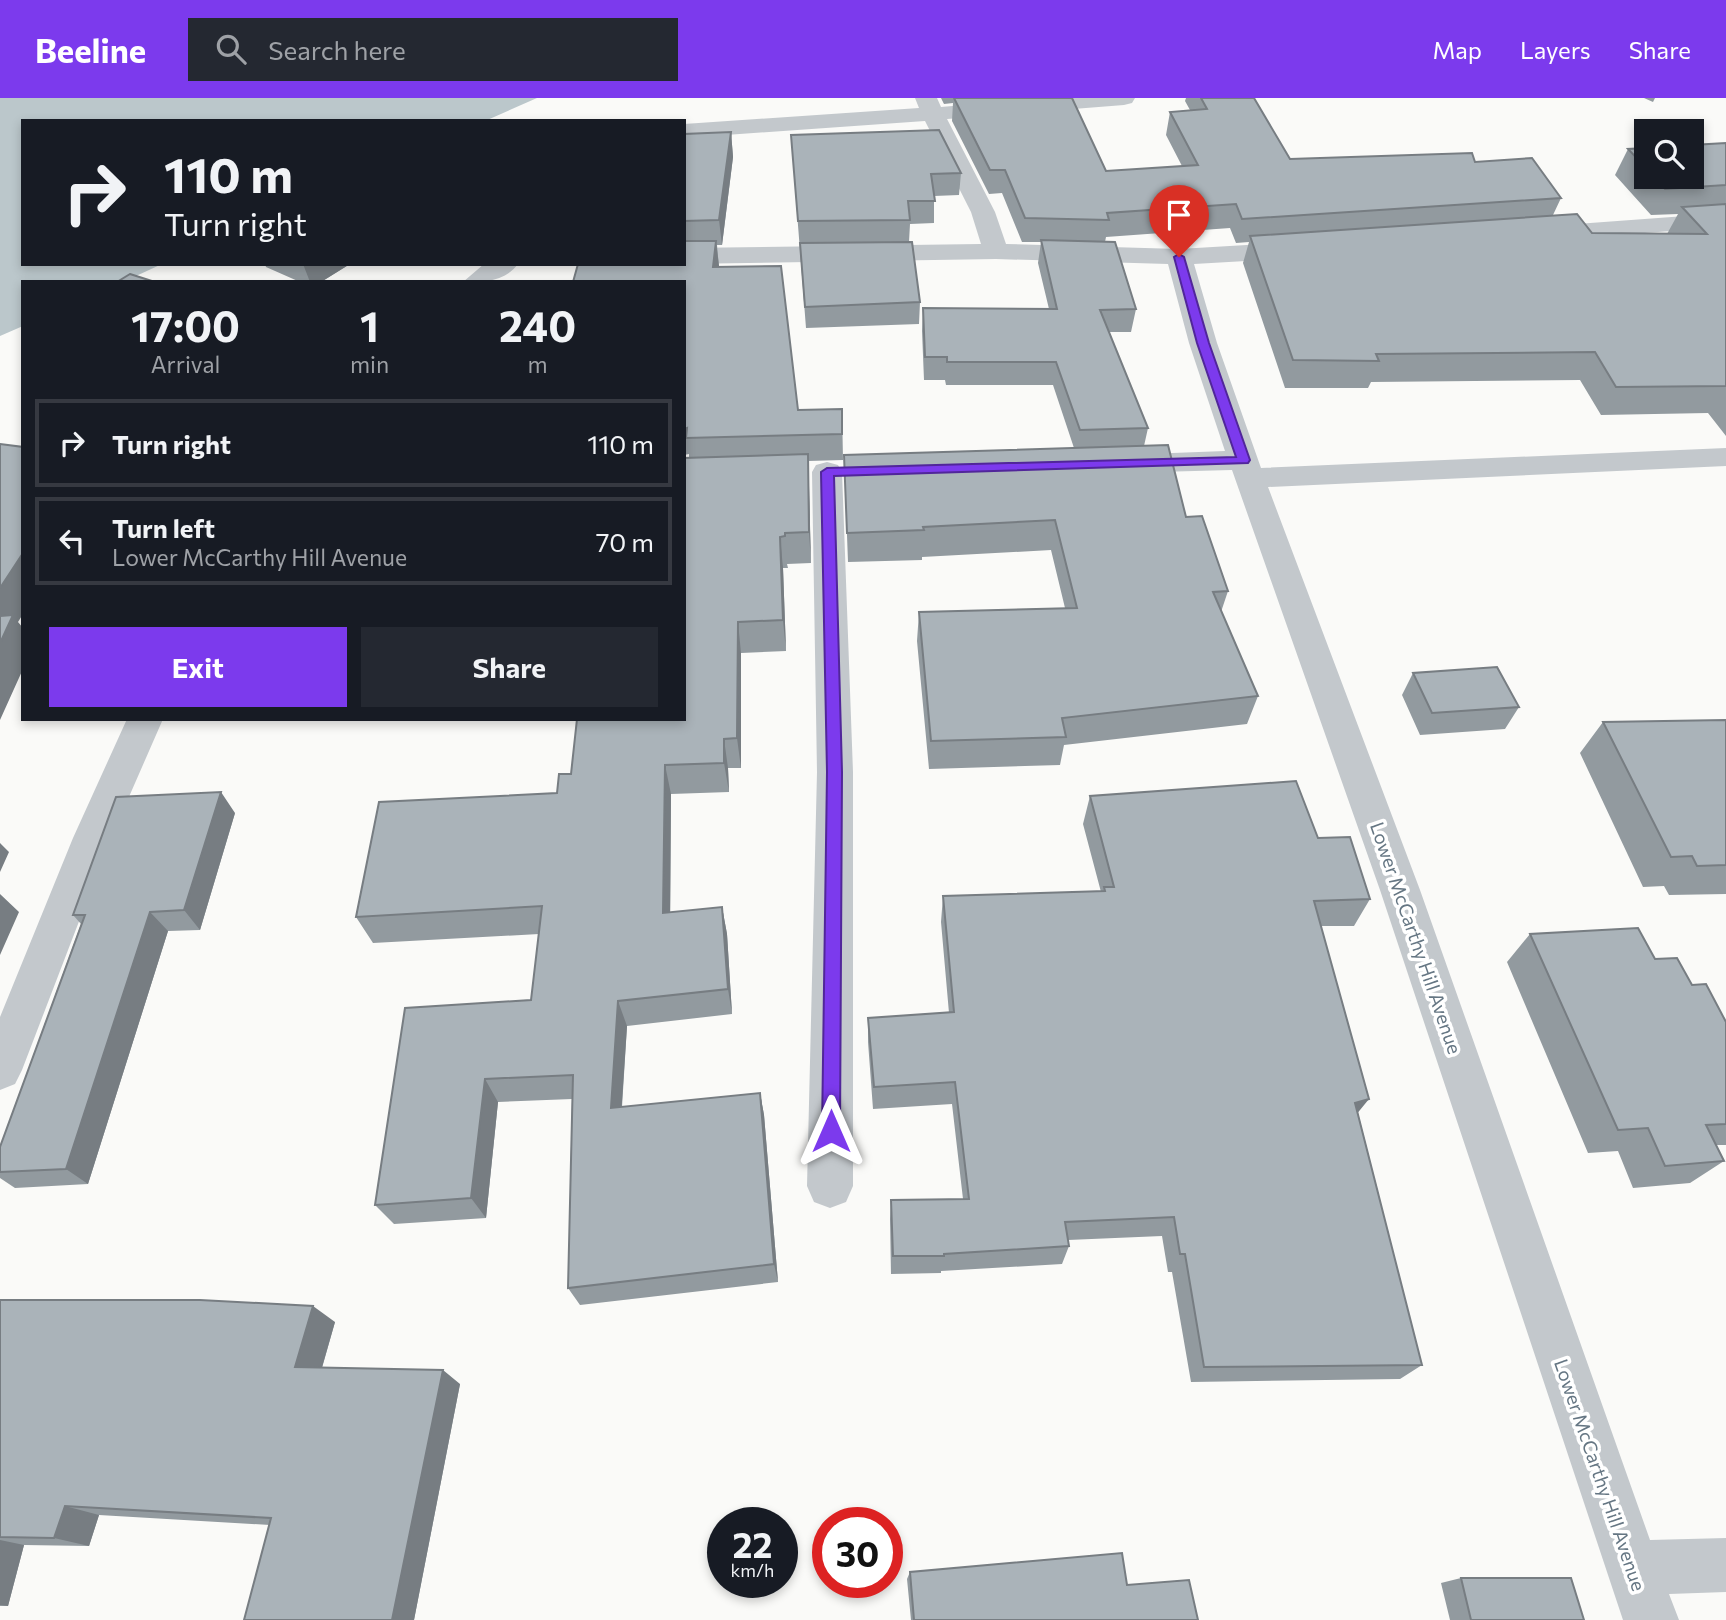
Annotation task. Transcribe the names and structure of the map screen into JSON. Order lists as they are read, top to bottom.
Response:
{
  "streets": {
    "street": ["Lower McCarthy Hill Avenue"]
  },
  "page": {
    "header": "Beeline",
    "search": "Search here",
    "nav": ["Map", "Layers", "Share"],
    "turn": ["110 m", "Turn right"],
    "eta": [
      "17:00",
      "Arrival",
      "1",
      "min",
      "240",
      "m"
    ],
    "list": [
      {
        "name": "Turn right",
        "value": "110 m"
      },
      {
        "name": "Turn left",
        "note": "Lower McCarthy Hill Avenue",
        "value": "70 m"
      }
    ],
    "buttons": ["Exit", "Share"],
    "speed": "22 km/h",
    "limit": "30"
  }
}
